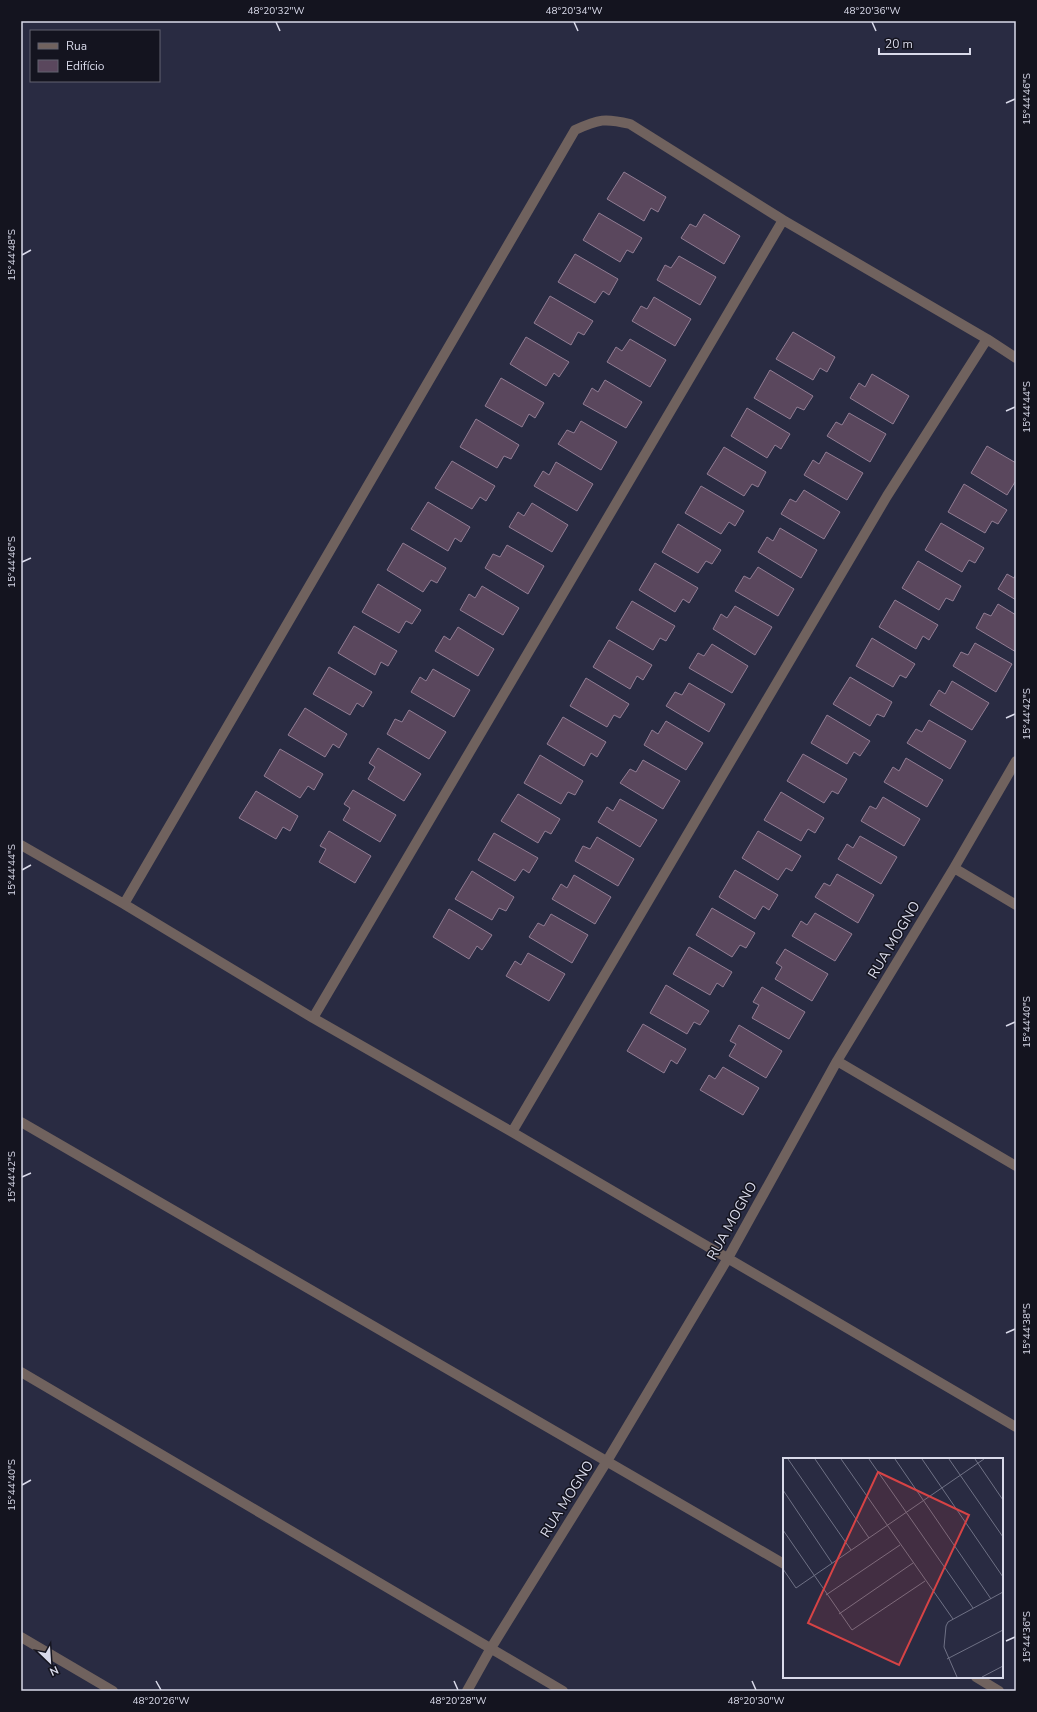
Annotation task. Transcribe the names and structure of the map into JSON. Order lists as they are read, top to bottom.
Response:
{
  "streets": {
    "street": ["RUA MOGNO"]
  },
  "legend": ["Rua", "Edifício"],
  "scale_bar": "20 m",
  "north": "bottom right",
  "coordinates": [
    "48°20'32\"W",
    "48°20'34\"W",
    "48°20'36\"W",
    "15°44'46\"S",
    "15°44'48\"S",
    "15°44'44\"S",
    "15°44'42\"S",
    "15°44'40\"S",
    "15°44'38\"S",
    "15°44'36\"S",
    "48°20'26\"W",
    "48°20'28\"W",
    "48°20'30\"W"
  ]
}
